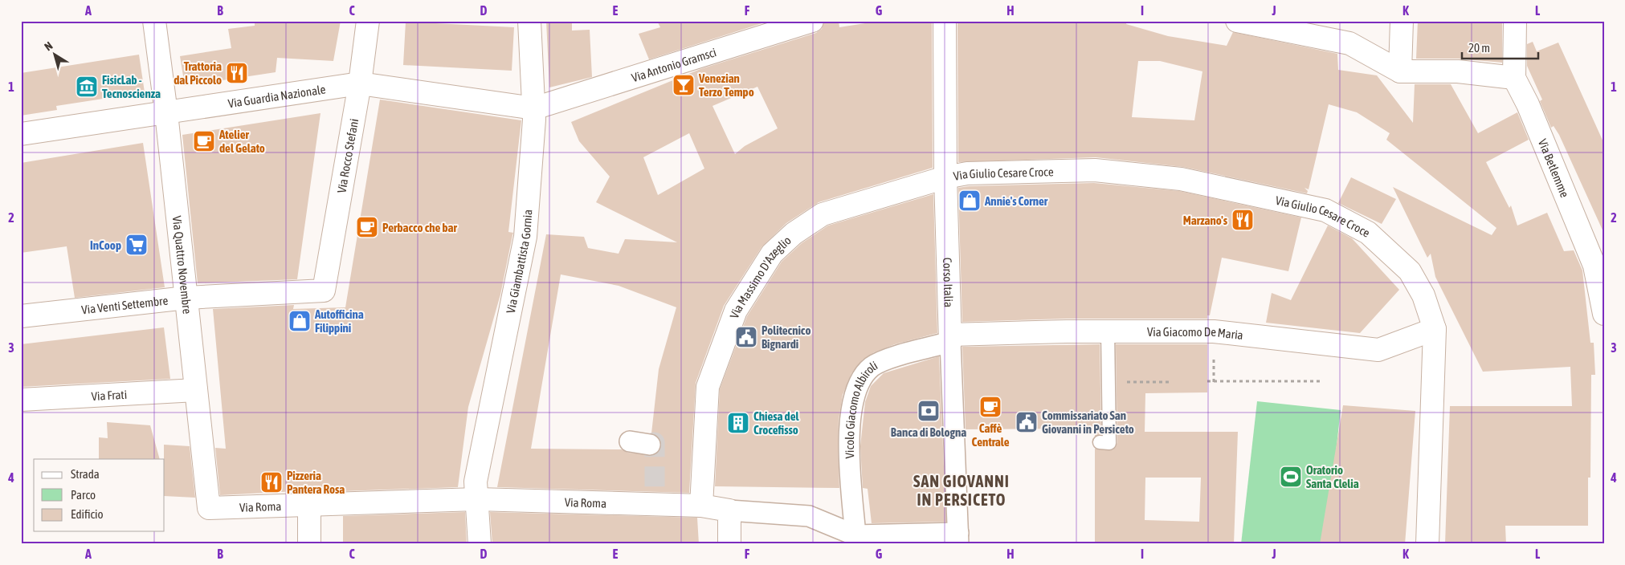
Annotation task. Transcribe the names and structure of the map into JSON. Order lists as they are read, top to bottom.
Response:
{
  "streets": {
    "street": [
      "Via Antonio Gramsci",
      "Via Guardia Nazionale",
      "Via Rocco Stefani",
      "Via Betlemme",
      "Via Giulio Cesare Croce",
      "Via Giambattista Gornia",
      "Via Quattro Novembre",
      "Via Massimo D'Azeglio",
      "Corso Italia",
      "Via Venti Settembre",
      "Via Giacomo De Maria",
      "Via Frati",
      "Vicolo Giacomo Albiroli",
      "Via Roma"
    ]
  },
  "crossings": [
    ["Via Antonio Gramsci", "Via Guardia Nazionale"],
    ["Via Antonio Gramsci", "Via Giambattista Gornia"],
    ["Via Guardia Nazionale", "Via Rocco Stefani"],
    ["Via Guardia Nazionale", "Via Giambattista Gornia"],
    ["Via Guardia Nazionale", "Via Quattro Novembre"],
    ["Via Rocco Stefani", "Via Venti Settembre"],
    ["Via Giulio Cesare Croce", "Via Massimo D'Azeglio"],
    ["Via Giulio Cesare Croce", "Corso Italia"],
    ["Via Giulio Cesare Croce", "Via Giacomo De Maria"],
    ["Via Giambattista Gornia", "Via Roma"],
    ["Via Quattro Novembre", "Via Venti Settembre"],
    ["Via Quattro Novembre", "Via Frati"],
    ["Via Quattro Novembre", "Via Roma"],
    ["Via Massimo D'Azeglio", "Corso Italia"],
    ["Via Massimo D'Azeglio", "Via Roma"],
    ["Corso Italia", "Via Giacomo De Maria"],
    ["Corso Italia", "Vicolo Giacomo Albiroli"],
    ["Corso Italia", "Via Roma"],
    ["Via Giacomo De Maria", "Vicolo Giacomo Albiroli"],
    ["Vicolo Giacomo Albiroli", "Via Roma"]
  ],
  "districts": ["SAN GIOVANNI IN PERSICETO"],
  "places": {
    "restaurant": ["Trattoria dal Piccolo", "Marzano's", "Pizzeria Pantera Rosa"],
    "bar": ["Venezian Terzo Tempo"],
    "museum": ["FisicLab - Tecnoscienza"],
    "cafe": ["Atelier del Gelato", "Perbacco che bar", "Caffè Centrale"],
    "shop": ["Annie's Corner", "Autofficina Filippini"],
    "supermarket": ["InCoop"],
    "public building": ["Politecnico Bignardi", "Commissariato San Giovanni in Persiceto"],
    "bank": ["Banca di Bologna"],
    "building": ["Chiesa del Crocefisso"],
    "sports": ["Oratorio Santa Clelia"]
  },
  "legend": ["Strada", "Parco", "Edificio"],
  "scale_bar": "20 m",
  "north": "top left",
  "grid": {
    "columns": [
      "A",
      "B",
      "C",
      "D",
      "E",
      "F",
      "G",
      "H",
      "I",
      "J",
      "K",
      "L"
    ],
    "rows": [
      "1",
      "2",
      "3",
      "4"
    ]
  }
}
